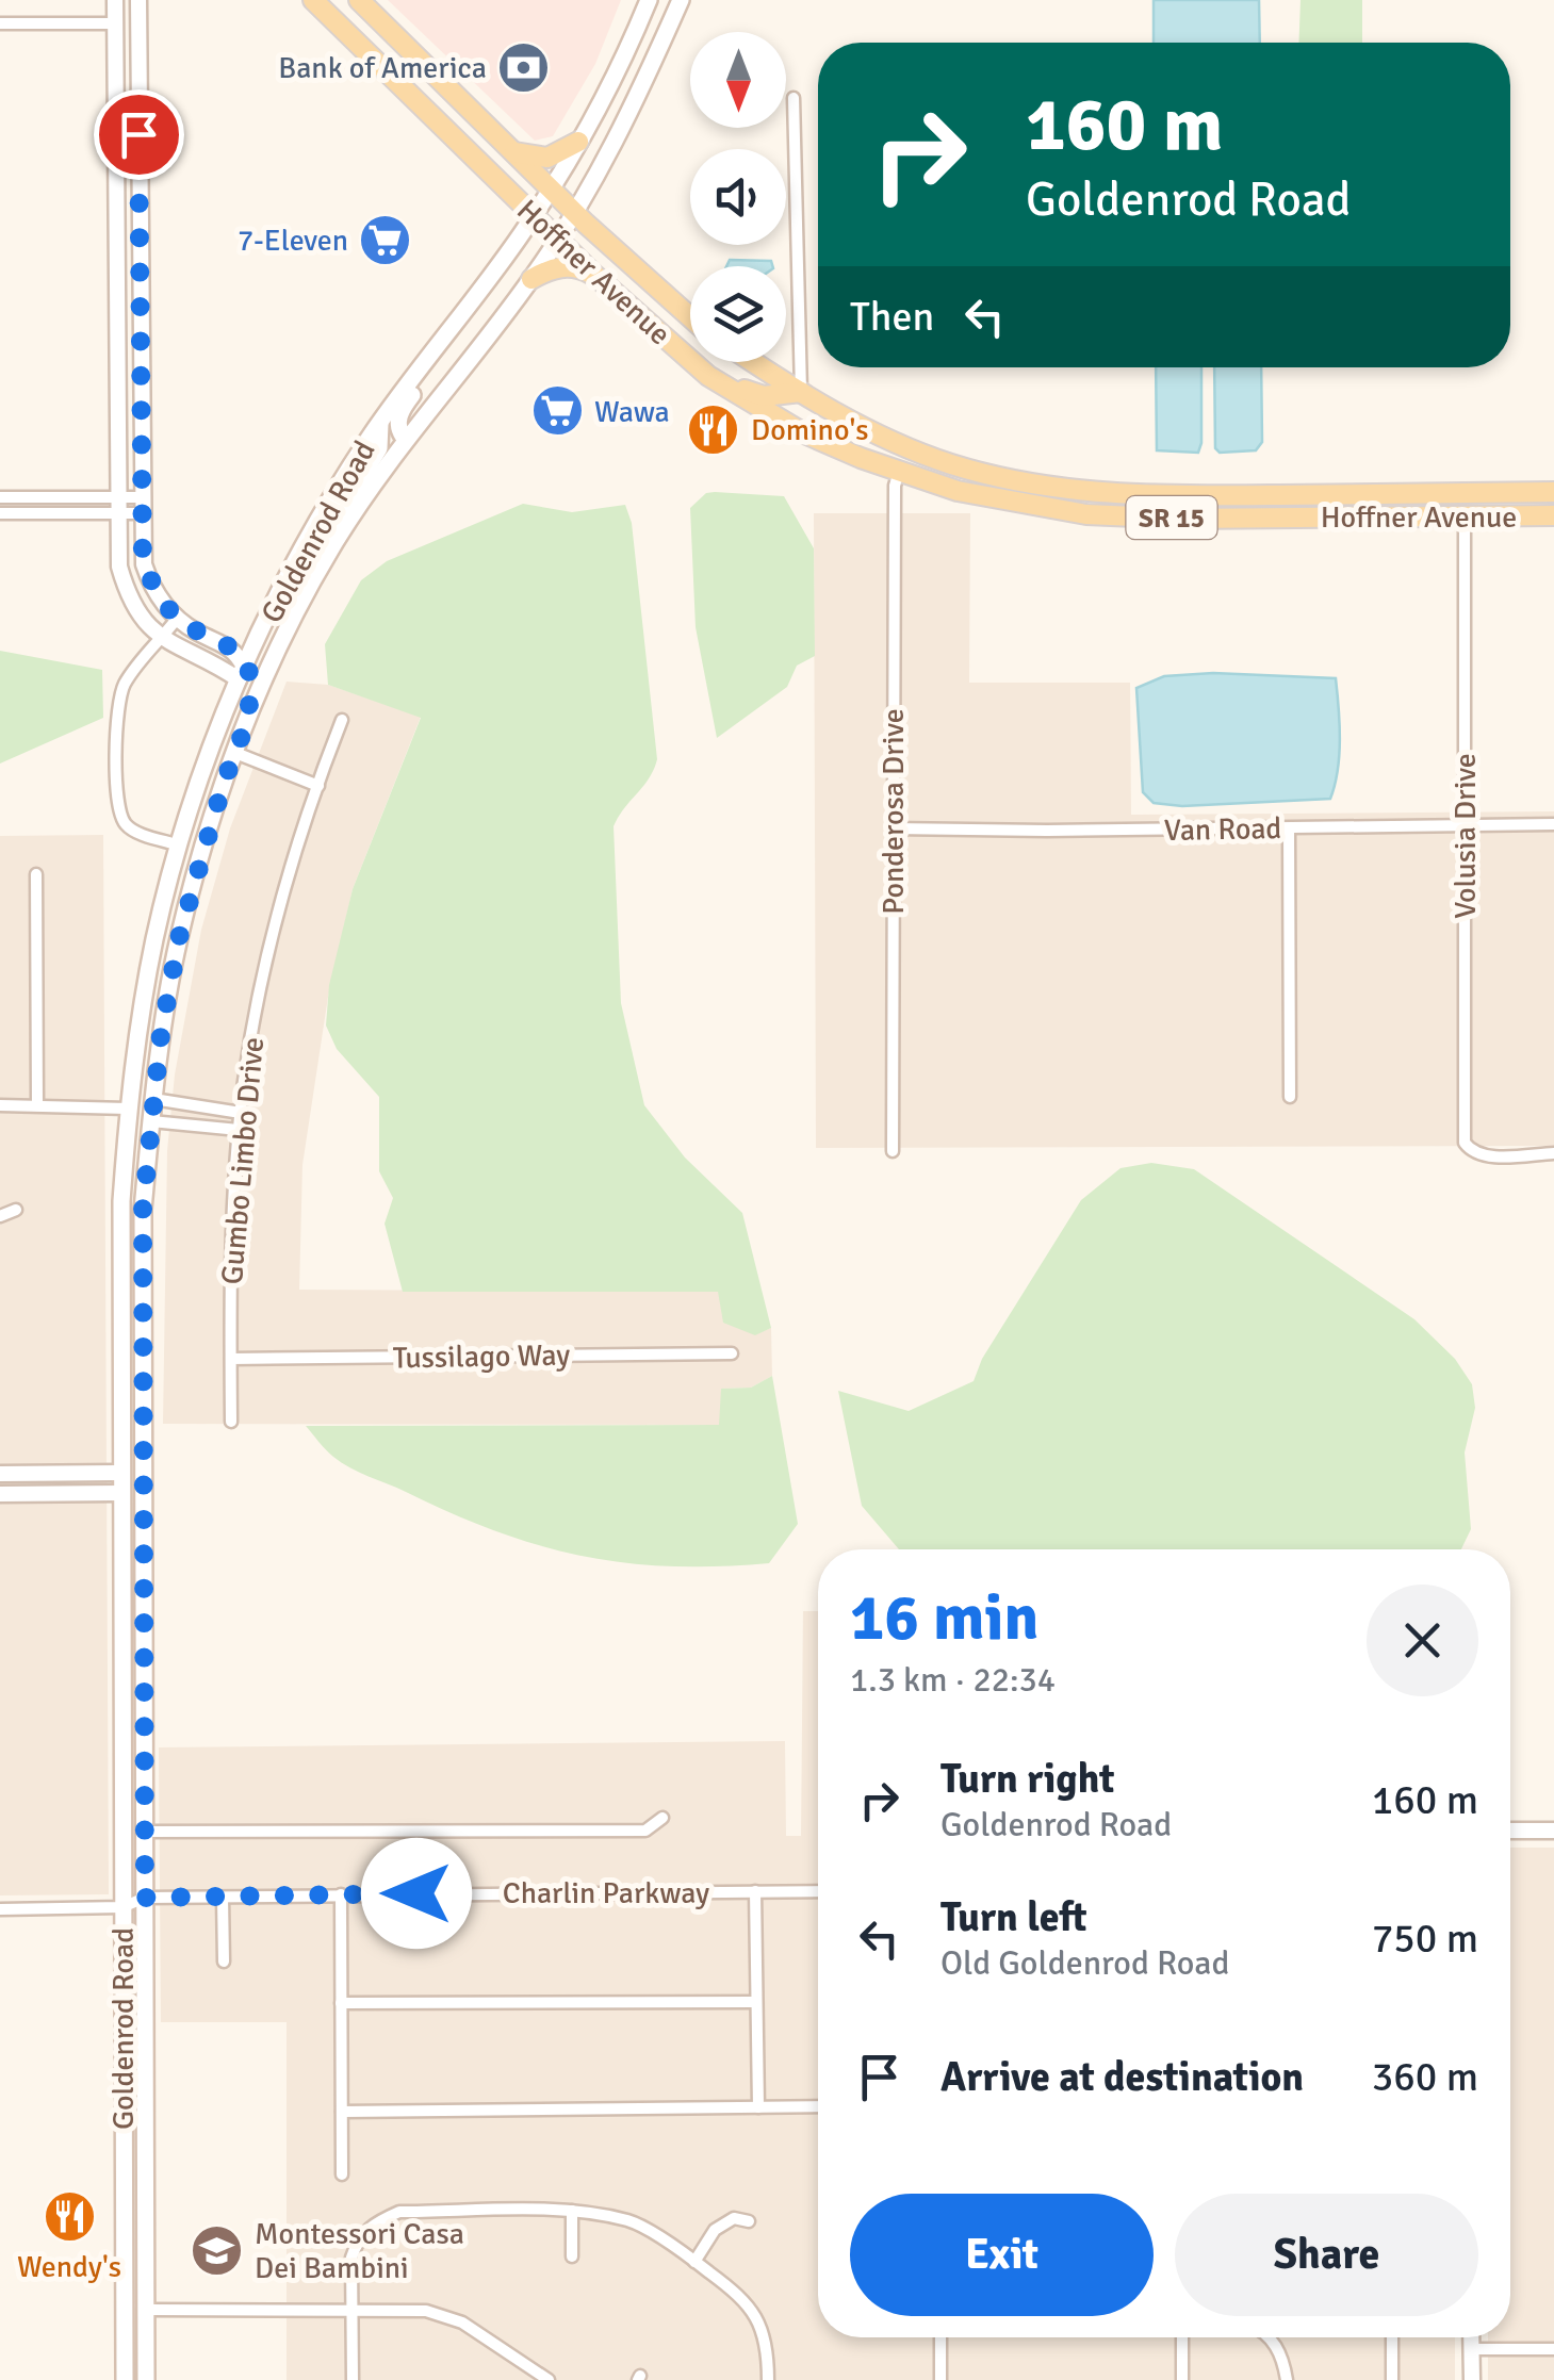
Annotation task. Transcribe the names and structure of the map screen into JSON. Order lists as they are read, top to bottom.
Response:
{
  "streets": {
    "main road": ["Hoffner Avenue", "SR 15", "Goldenrod Road"],
    "street": [
      "Ponderosa Drive",
      "Van Road",
      "Volusia Drive",
      "Gumbo Limbo Drive",
      "Tussilago Way",
      "Charlin Parkway"
    ]
  },
  "crossings": [
    ["Hoffner Avenue", "Goldenrod Road"],
    ["Hoffner Avenue", "Ponderosa Drive"],
    ["Hoffner Avenue", "Volusia Drive"],
    ["Goldenrod Road", "Charlin Parkway"],
    ["Ponderosa Drive", "Van Road"],
    ["Van Road", "Volusia Drive"],
    ["Gumbo Limbo Drive", "Tussilago Way"]
  ],
  "places": {
    "bank": ["Bank of America"],
    "supermarket": ["7-Eleven", "Wawa"],
    "restaurant": ["Domino's", "Wendy's"],
    "school or university": ["Montessori Casa Dei Bambini"]
  },
  "north": "bottom",
  "page": {
    "turn": ["160 m", "Goldenrod Road"],
    "then": "Then",
    "heading": ["16 min", "1.3 km · 22:34"],
    "list": [
      {
        "name": "Turn right",
        "note": "Goldenrod Road",
        "value": "160 m"
      },
      {
        "name": "Turn left",
        "note": "Old Goldenrod Road",
        "value": "750 m"
      },
      {
        "name": "Arrive at destination",
        "value": "360 m"
      }
    ],
    "buttons": ["Exit", "Share"]
  }
}
